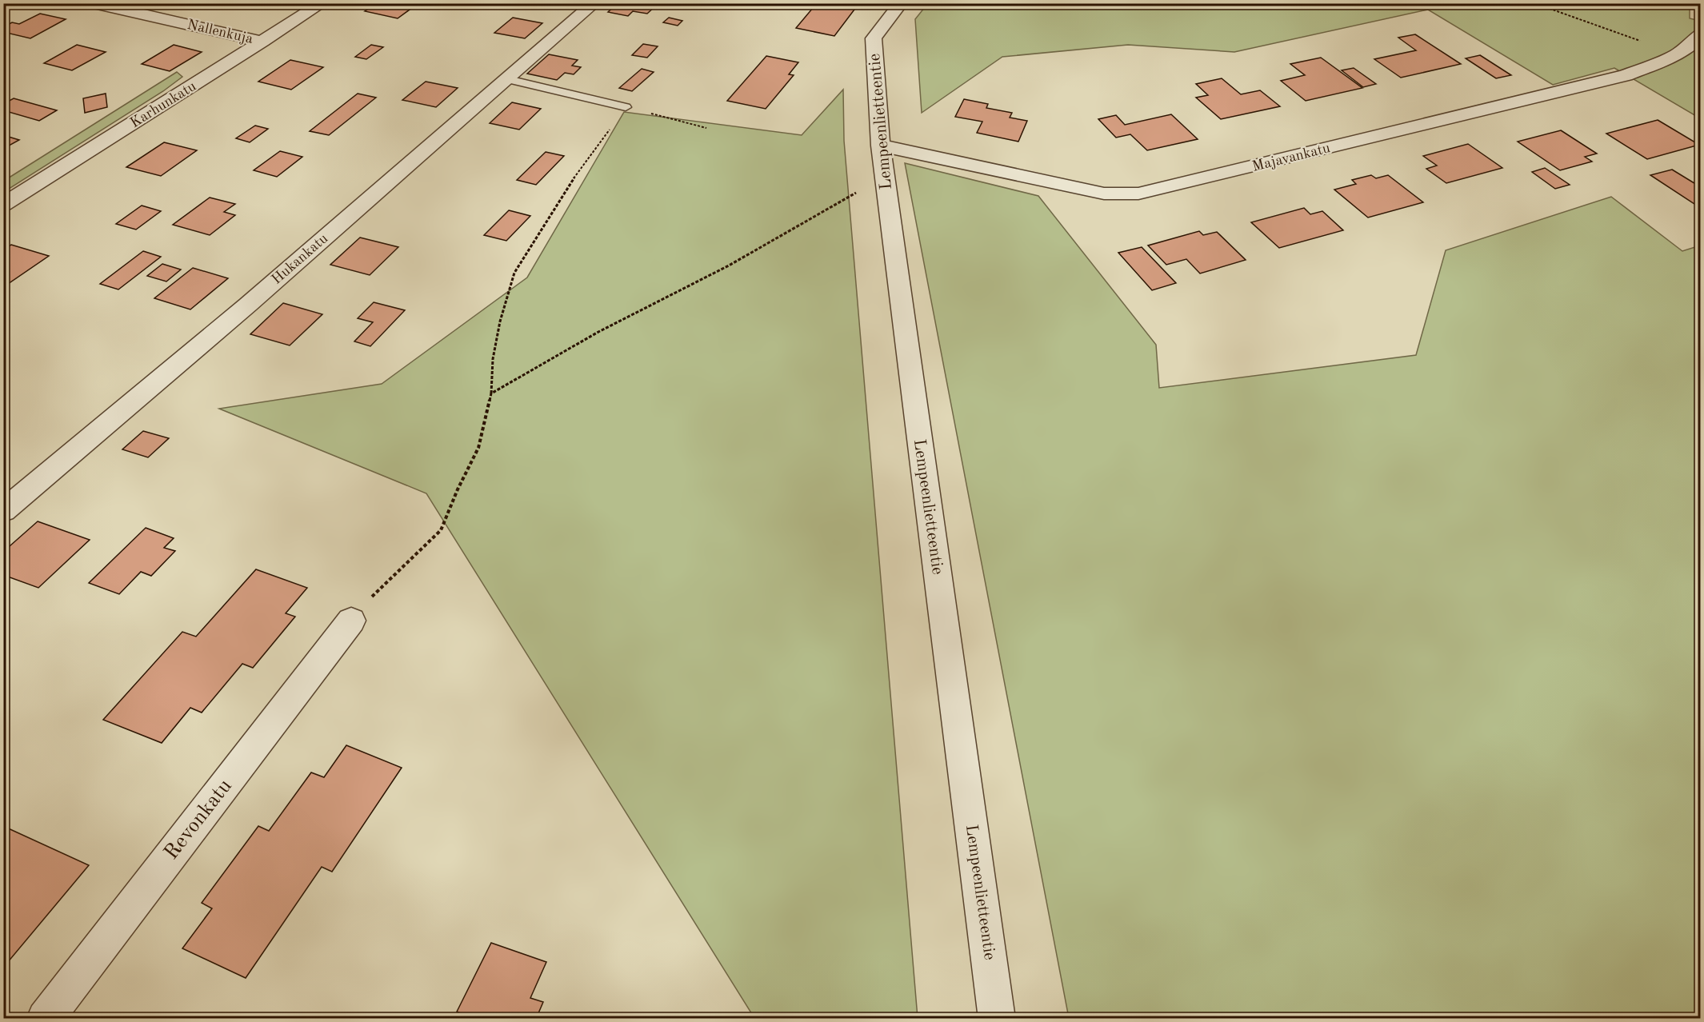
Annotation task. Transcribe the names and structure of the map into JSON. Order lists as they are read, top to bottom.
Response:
{
  "streets": {
    "street": [
      "Nallenkuja",
      "Karhunkatu",
      "Lempeenlietteentie",
      "Majavankatu",
      "Hukankatu",
      "Revonkatu"
    ]
  },
  "crossings": [
    ["Nallenkuja", "Karhunkatu"],
    ["Lempeenlietteentie", "Majavankatu"]
  ]
}
